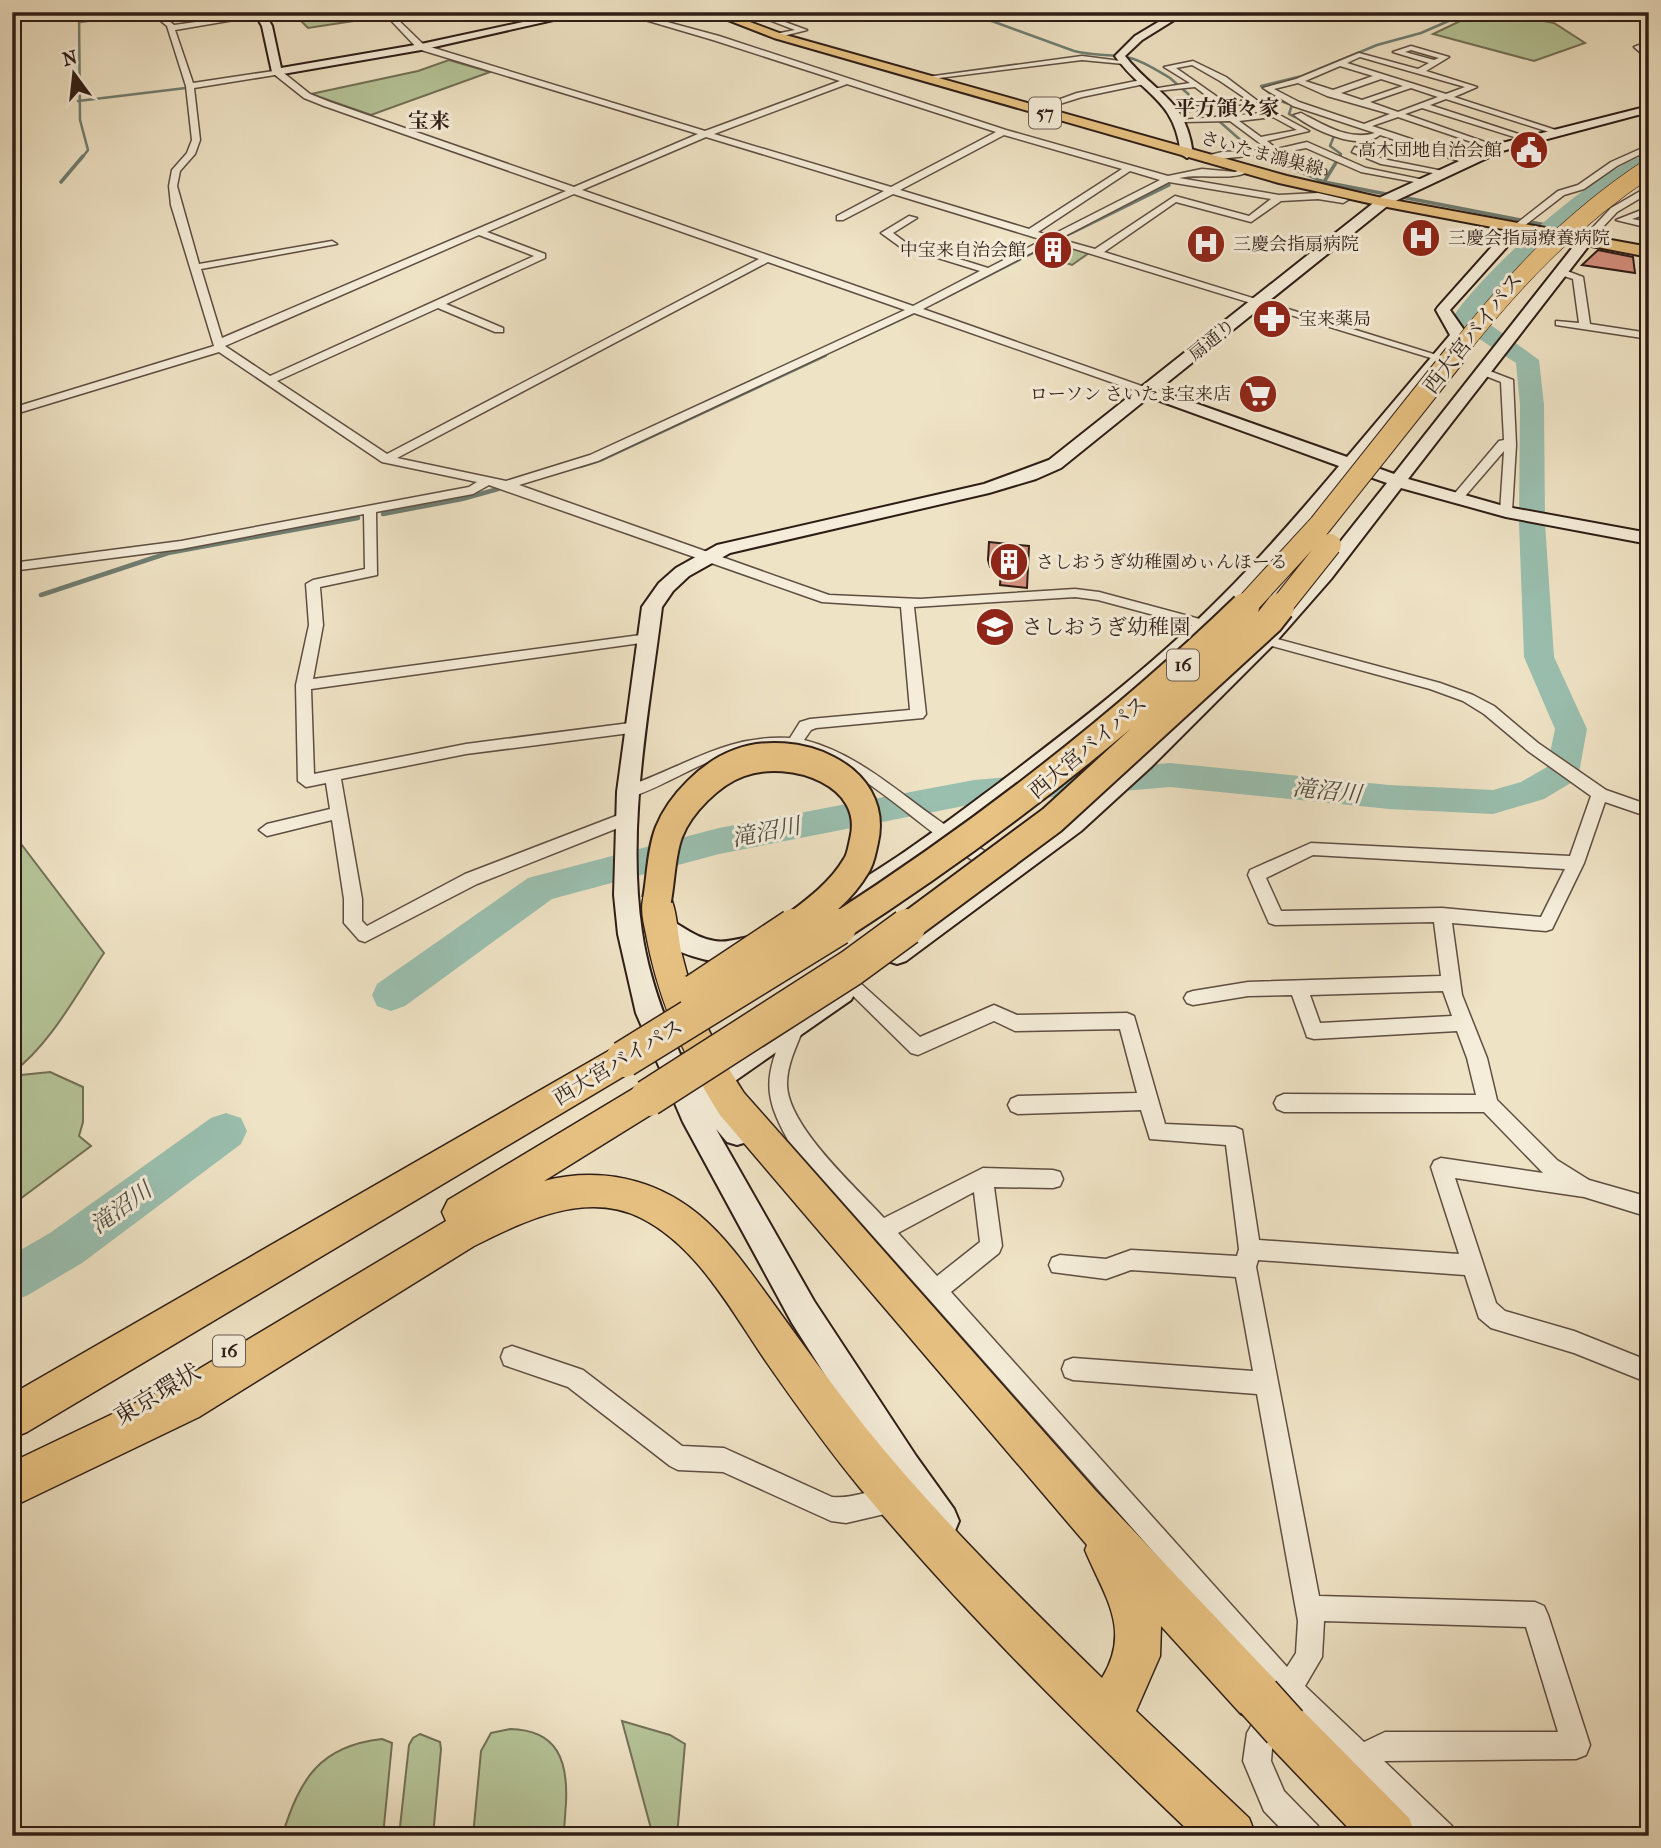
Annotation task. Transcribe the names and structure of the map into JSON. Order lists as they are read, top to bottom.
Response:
{
  "streets": {
    "highway": ["西大宮バイパス", "16"],
    "main road": ["57", "さいたま鴻巣線"],
    "street": ["扇通り"]
  },
  "crossings": [
    ["さいたま鴻巣線", "扇通り"]
  ],
  "districts": ["平方領々家", "宝来"],
  "water": ["滝沼川"],
  "places": {
    "public building": ["高木団地自治会館"],
    "hospital": ["三慶会指扇療養病院", "三慶会指扇病院"],
    "building": ["中宝来自治会館", "さしおうぎ幼稚園めぃんほーる"],
    "pharmacy": ["宝来薬局"],
    "supermarket": ["ローソン さいたま宝来店"],
    "school or university": ["さしおうぎ幼稚園"]
  },
  "north": "top"
}
